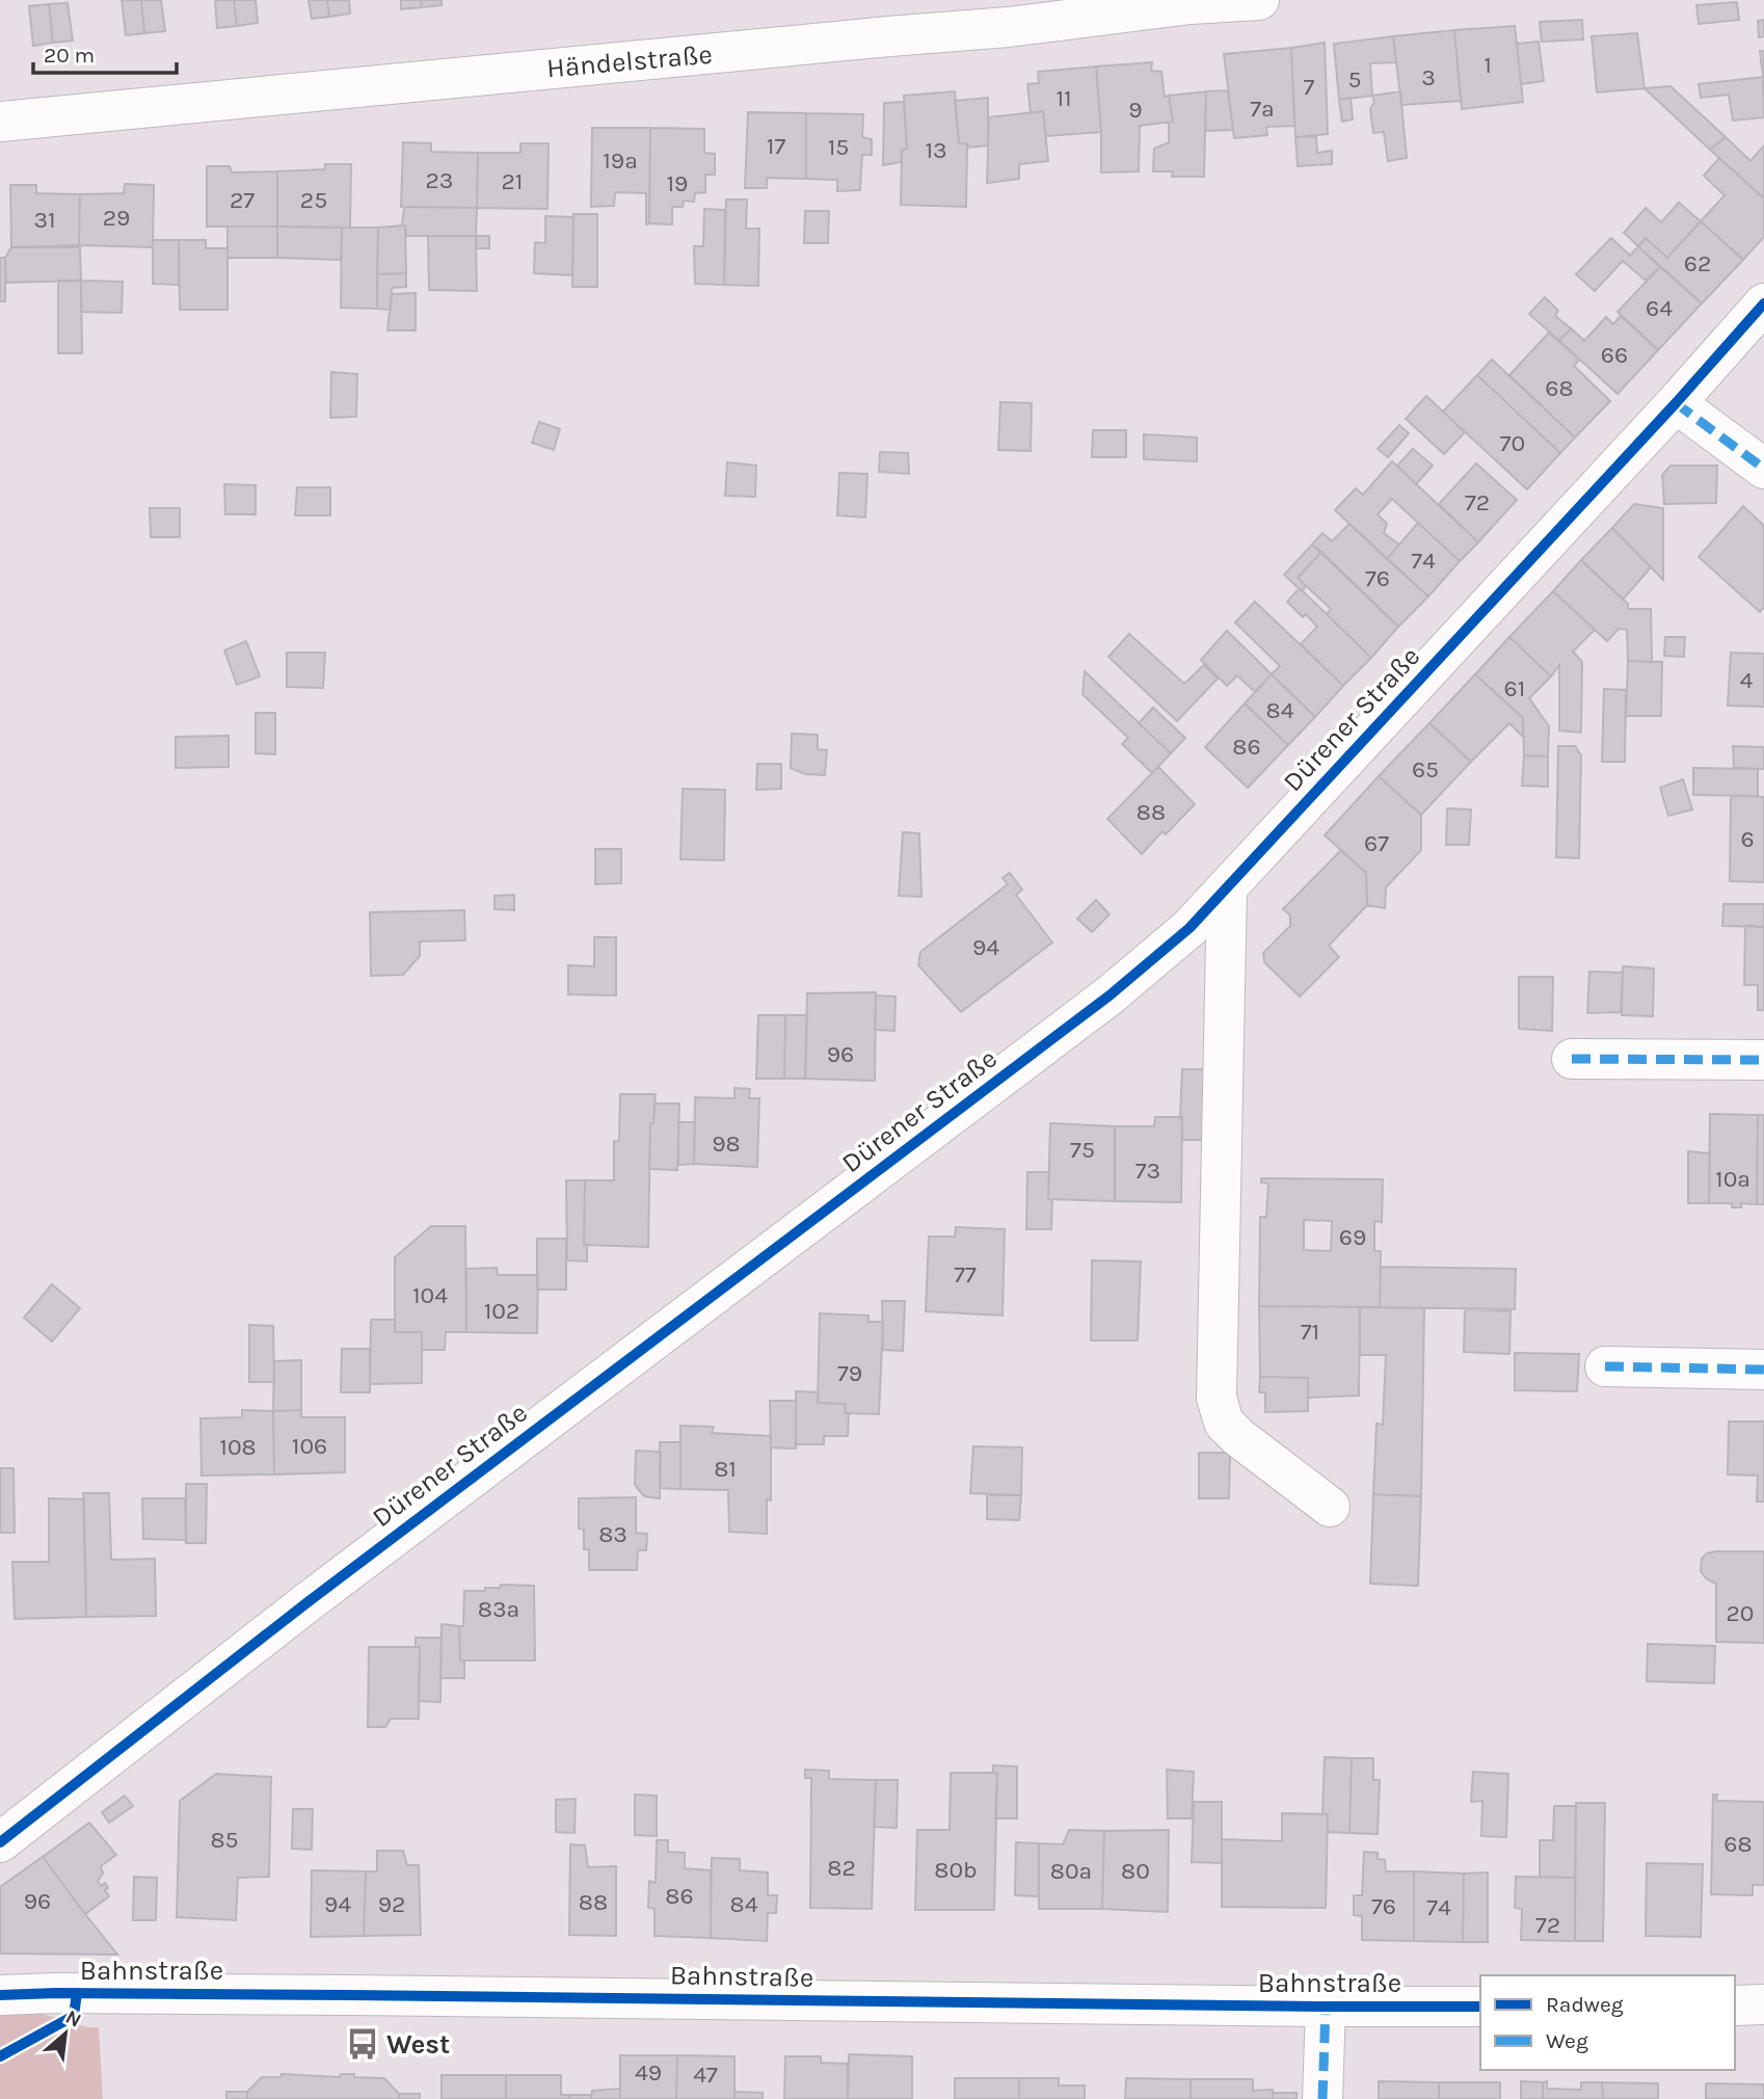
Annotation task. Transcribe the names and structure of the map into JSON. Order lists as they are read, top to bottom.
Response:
{
  "streets": {
    "street": ["Händelstraße", "Dürener Straße", "Bahnstraße"]
  },
  "places": {
    "bus stop": ["West"]
  },
  "house_numbers": [
    "1",
    "3",
    "5",
    "7",
    "11",
    "7a",
    "9",
    "17",
    "15",
    "13",
    "19a",
    "23",
    "21",
    "19",
    "27",
    "25",
    "29",
    "31",
    "62",
    "64",
    "66",
    "68",
    "70",
    "72",
    "74",
    "76",
    "4",
    "61",
    "84",
    "86",
    "65",
    "88",
    "6",
    "67",
    "94",
    "96",
    "98",
    "75",
    "73",
    "10a",
    "69",
    "77",
    "104",
    "102",
    "71",
    "79",
    "106",
    "108",
    "81",
    "83",
    "83a",
    "20",
    "85",
    "68",
    "82",
    "80b",
    "80a",
    "80",
    "86",
    "96",
    "88",
    "94",
    "92",
    "84",
    "76",
    "74",
    "72",
    "49",
    "47"
  ],
  "legend": ["Radweg", "Weg"],
  "scale_bar": "20 m",
  "north": "top right"
}
